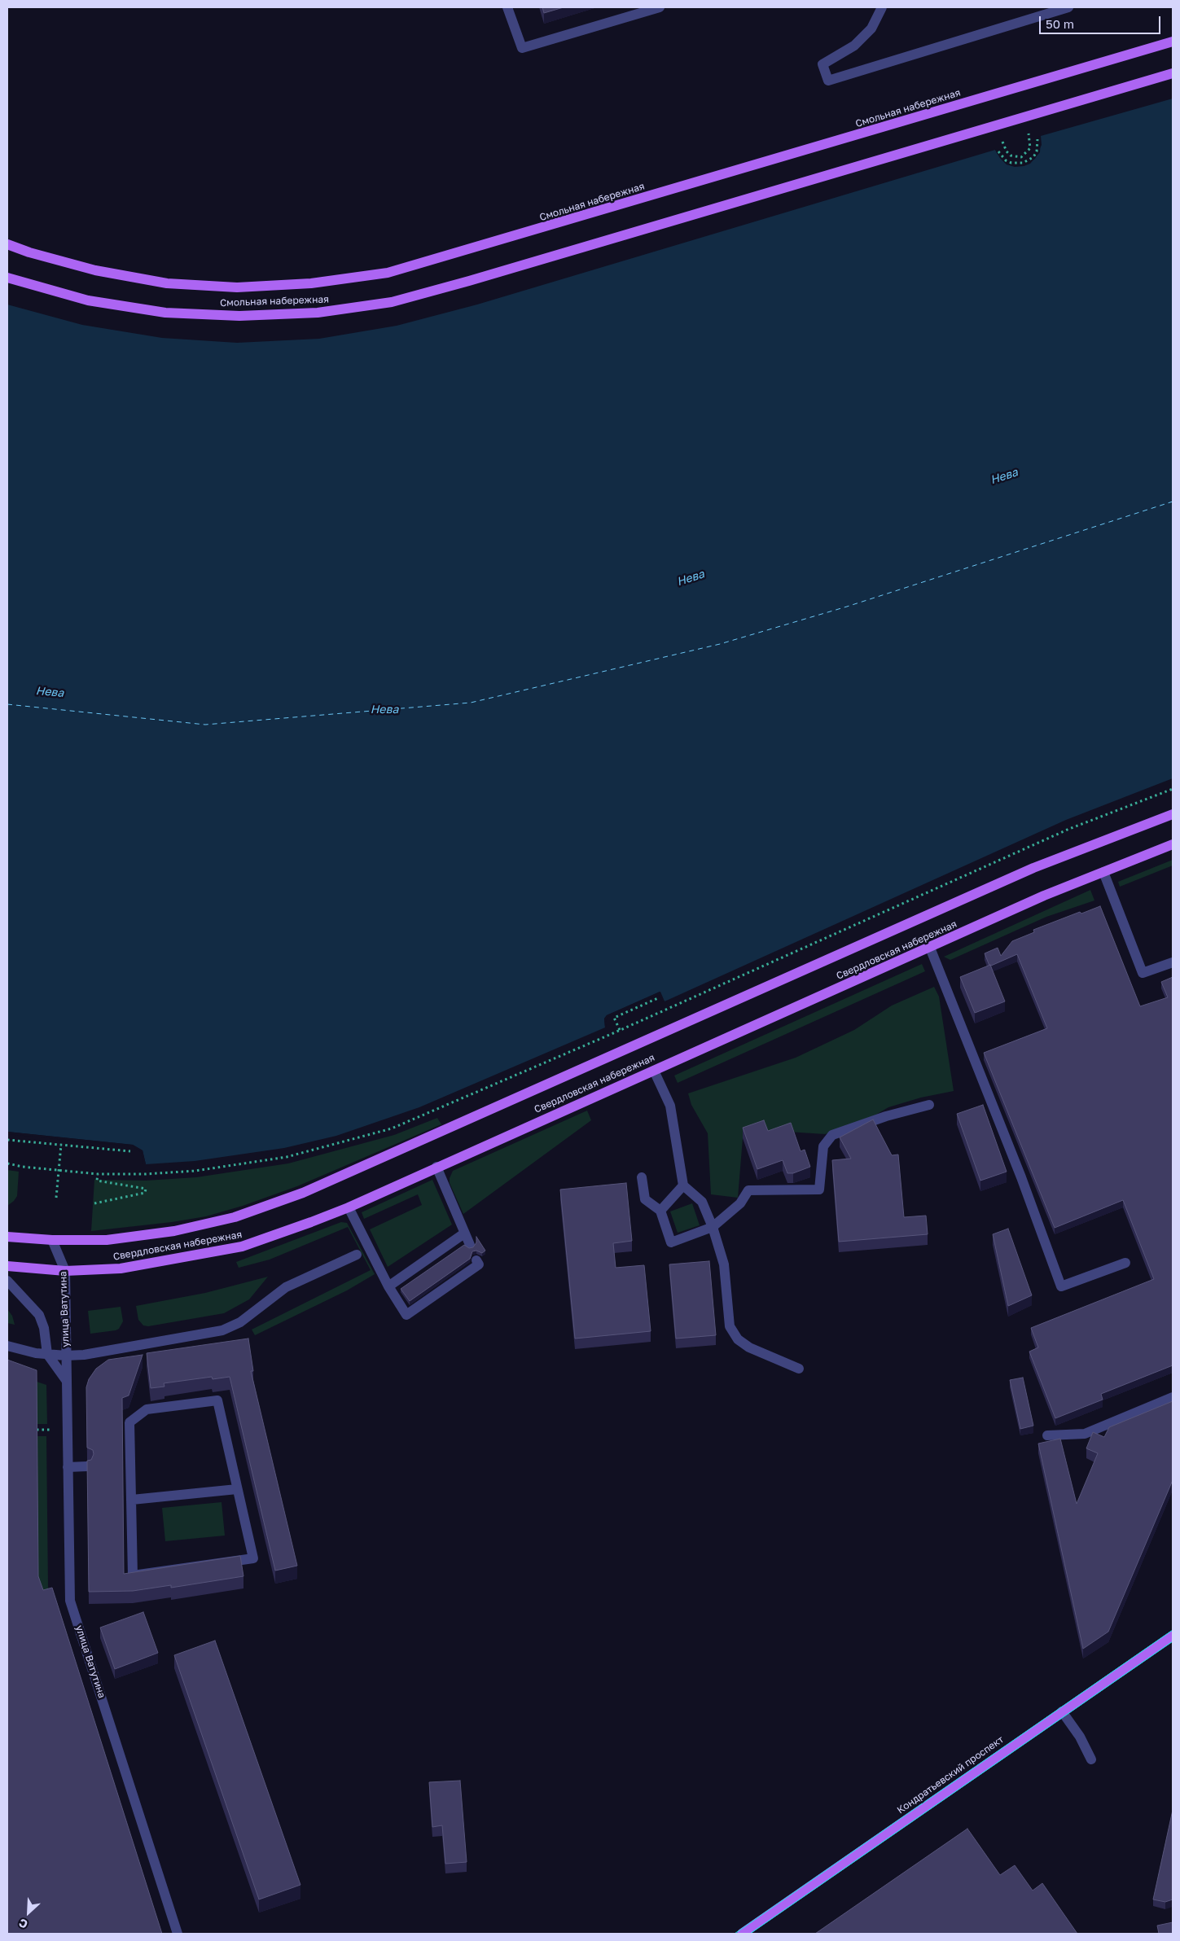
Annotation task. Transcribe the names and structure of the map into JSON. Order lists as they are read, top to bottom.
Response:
{
  "streets": {
    "main road": ["Смольная набережная", "Свердловская набережная", "Кондратьевский проспект"],
    "street": ["улица Ватутина"]
  },
  "crossings": [
    ["Свердловская набережная", "улица Ватутина"]
  ],
  "water": ["Нева"],
  "scale_bar": "50 m",
  "north": "bottom left"
}
